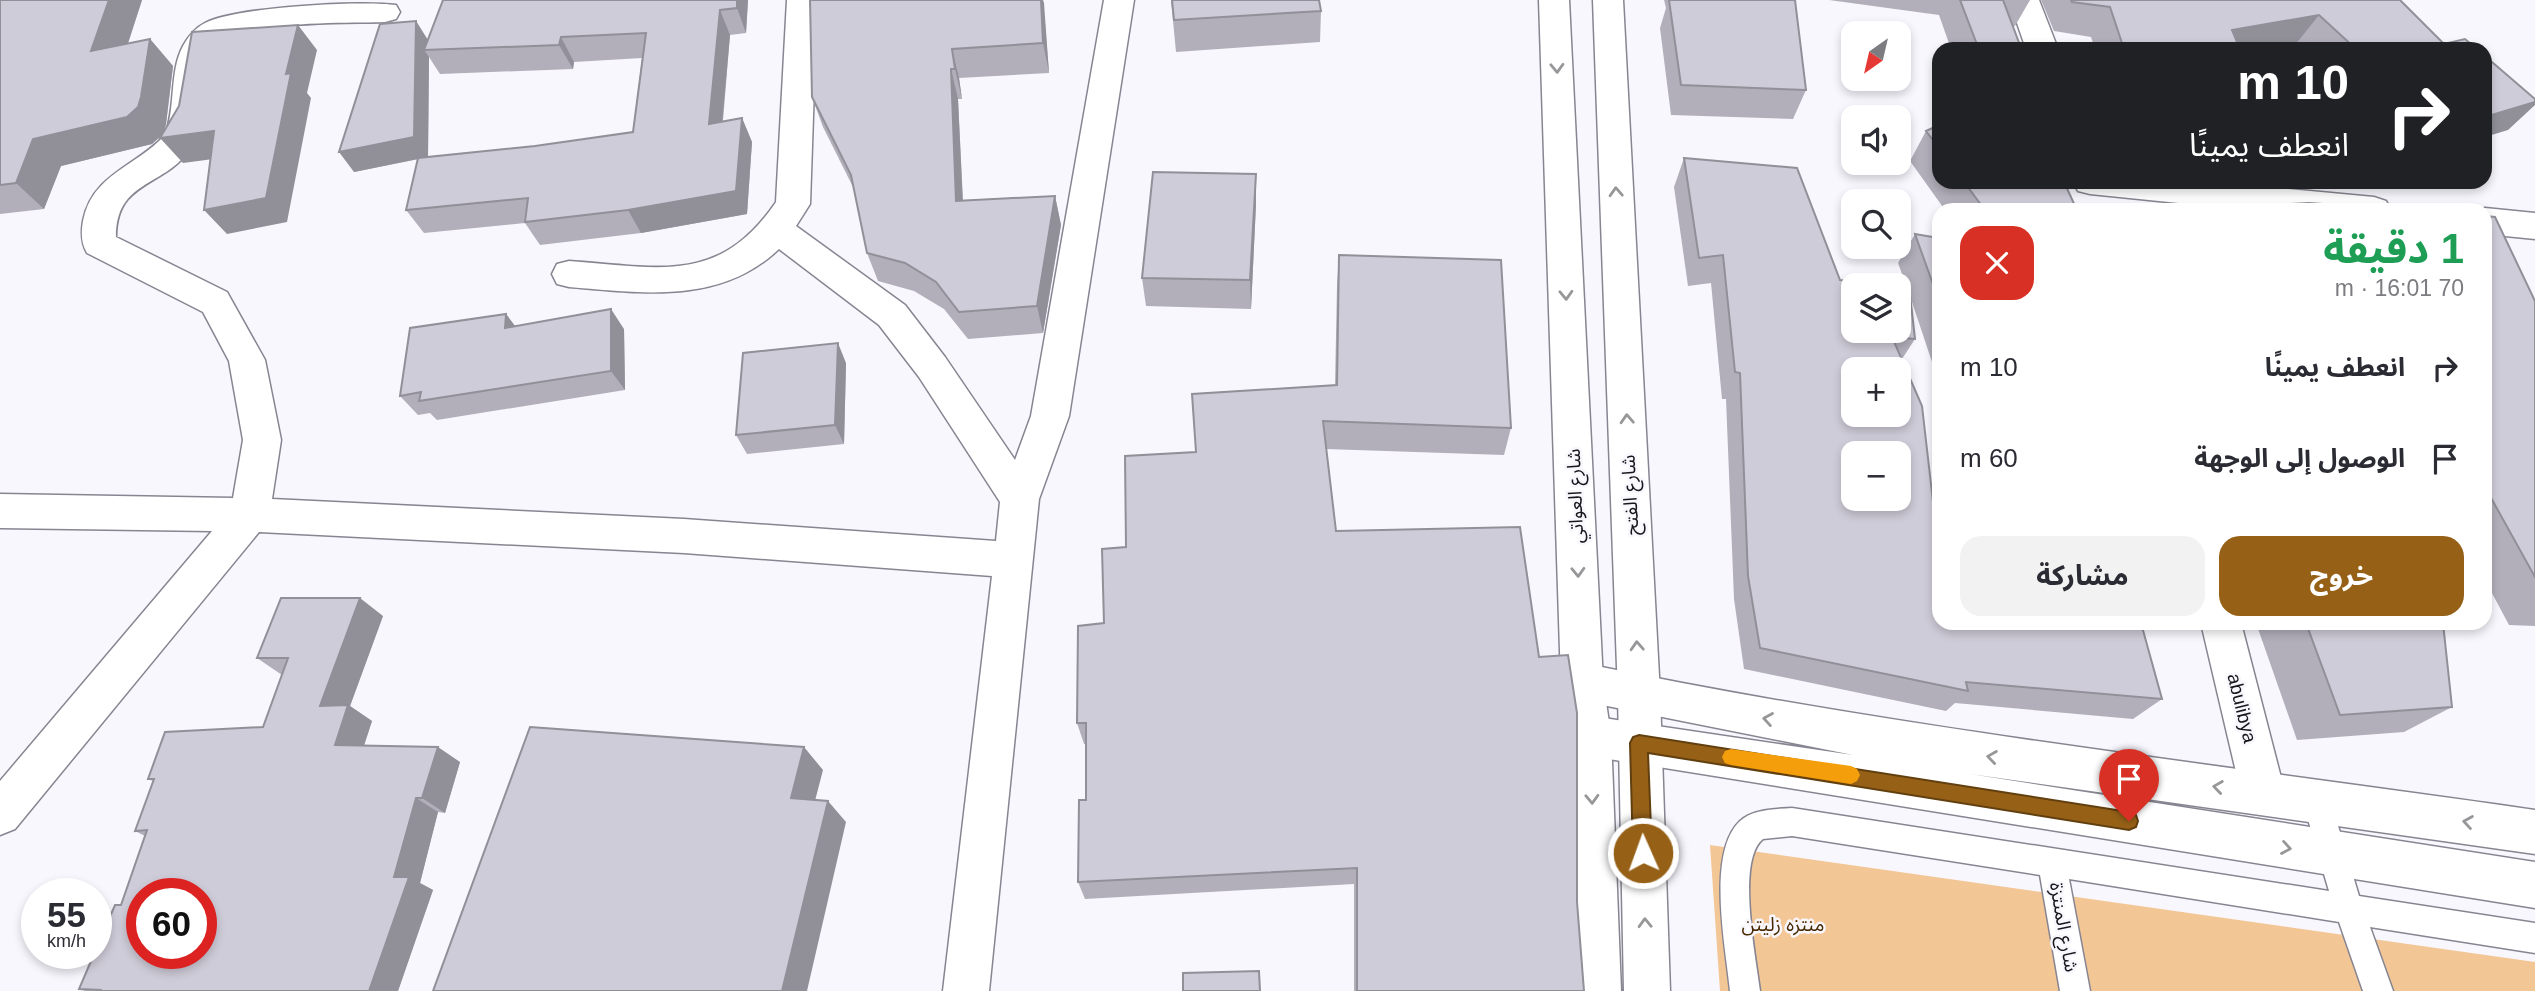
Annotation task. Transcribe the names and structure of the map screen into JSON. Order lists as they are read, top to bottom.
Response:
{
  "streets": {
    "street": ["شارع الفتح", "شارع العواتي", "abulibya"],
    "lane": ["شارع المنتزة"]
  },
  "one_way": ["شارع الفتح", "شارع العواتي"],
  "parks": ["منتزه زليتن"],
  "north": "bottom left",
  "page": {
    "map_buttons": ["+", "−"],
    "turn": ["10 m", "انعطف يمينًا"],
    "heading": ["1 دقيقة", "70 m · 16:01"],
    "list": [
      {
        "name": "انعطف يمينًا",
        "value": "10 m"
      },
      {
        "name": "الوصول إلى الوجهة",
        "value": "60 m"
      }
    ],
    "buttons": ["خروج", "مشاركة"],
    "speed": "55 km/h",
    "limit": "60"
  }
}
